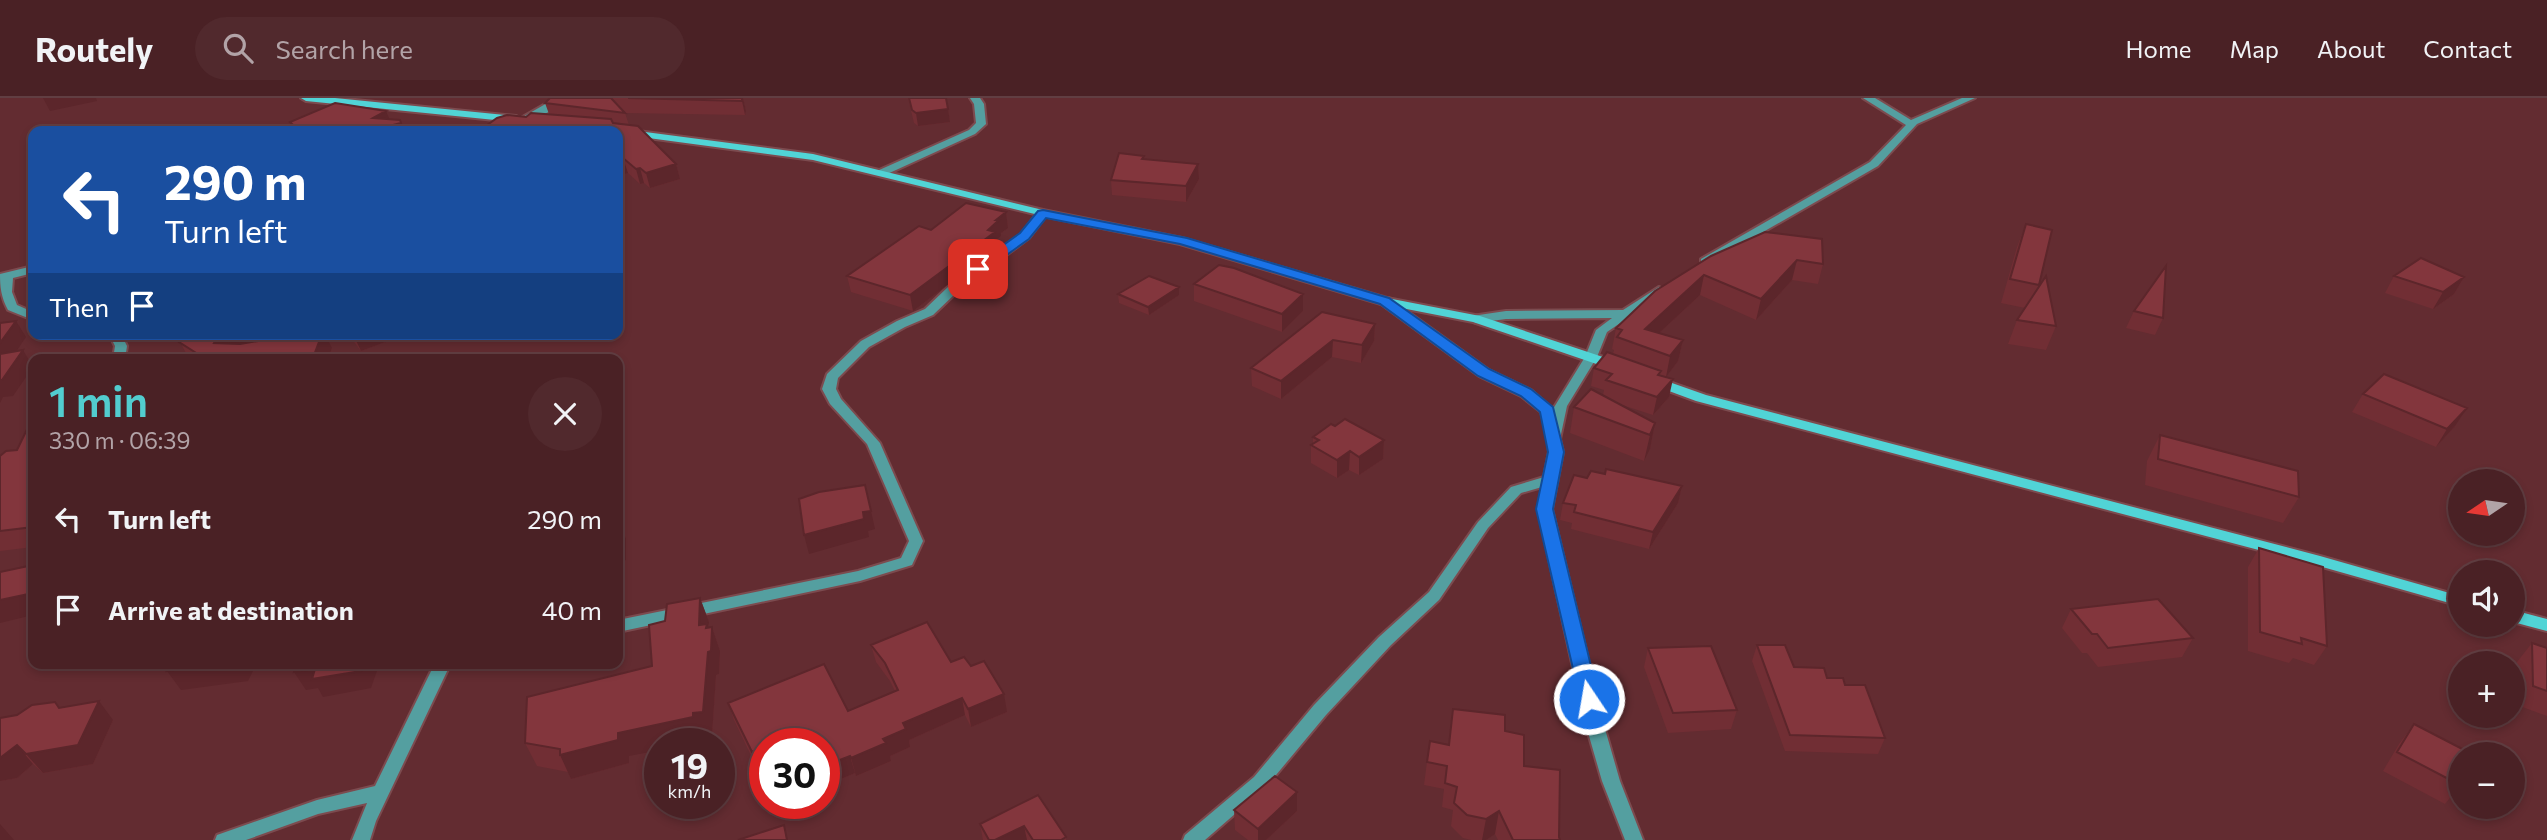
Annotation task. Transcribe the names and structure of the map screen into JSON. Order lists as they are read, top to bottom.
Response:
{
  "north": "left",
  "page": {
    "header": "Routely",
    "search": "Search here",
    "nav": [
      "Home",
      "Map",
      "About",
      "Contact"
    ],
    "turn": ["290 m", "Turn left"],
    "then": "Then",
    "heading": ["1 min", "330 m · 06:39"],
    "map_buttons": ["+", "−"],
    "list": [
      {
        "name": "Turn left",
        "value": "290 m"
      },
      {
        "name": "Arrive at destination",
        "value": "40 m"
      }
    ],
    "speed": "19 km/h",
    "limit": "30"
  }
}
